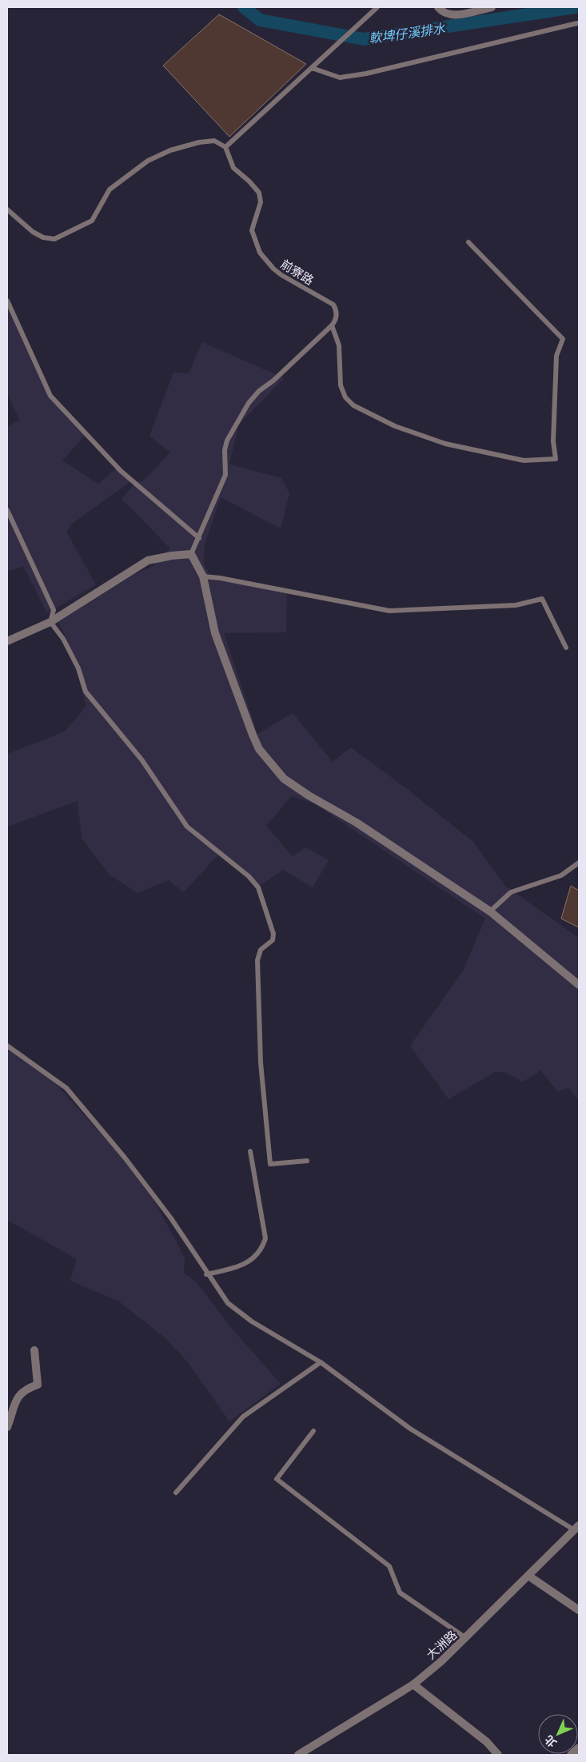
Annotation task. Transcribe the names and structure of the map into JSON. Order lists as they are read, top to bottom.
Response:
{
  "streets": {
    "street": ["大洲路"],
    "lane": ["前寮路"]
  },
  "water": ["軟埤仔溪排水"],
  "north": "bottom left"
}
